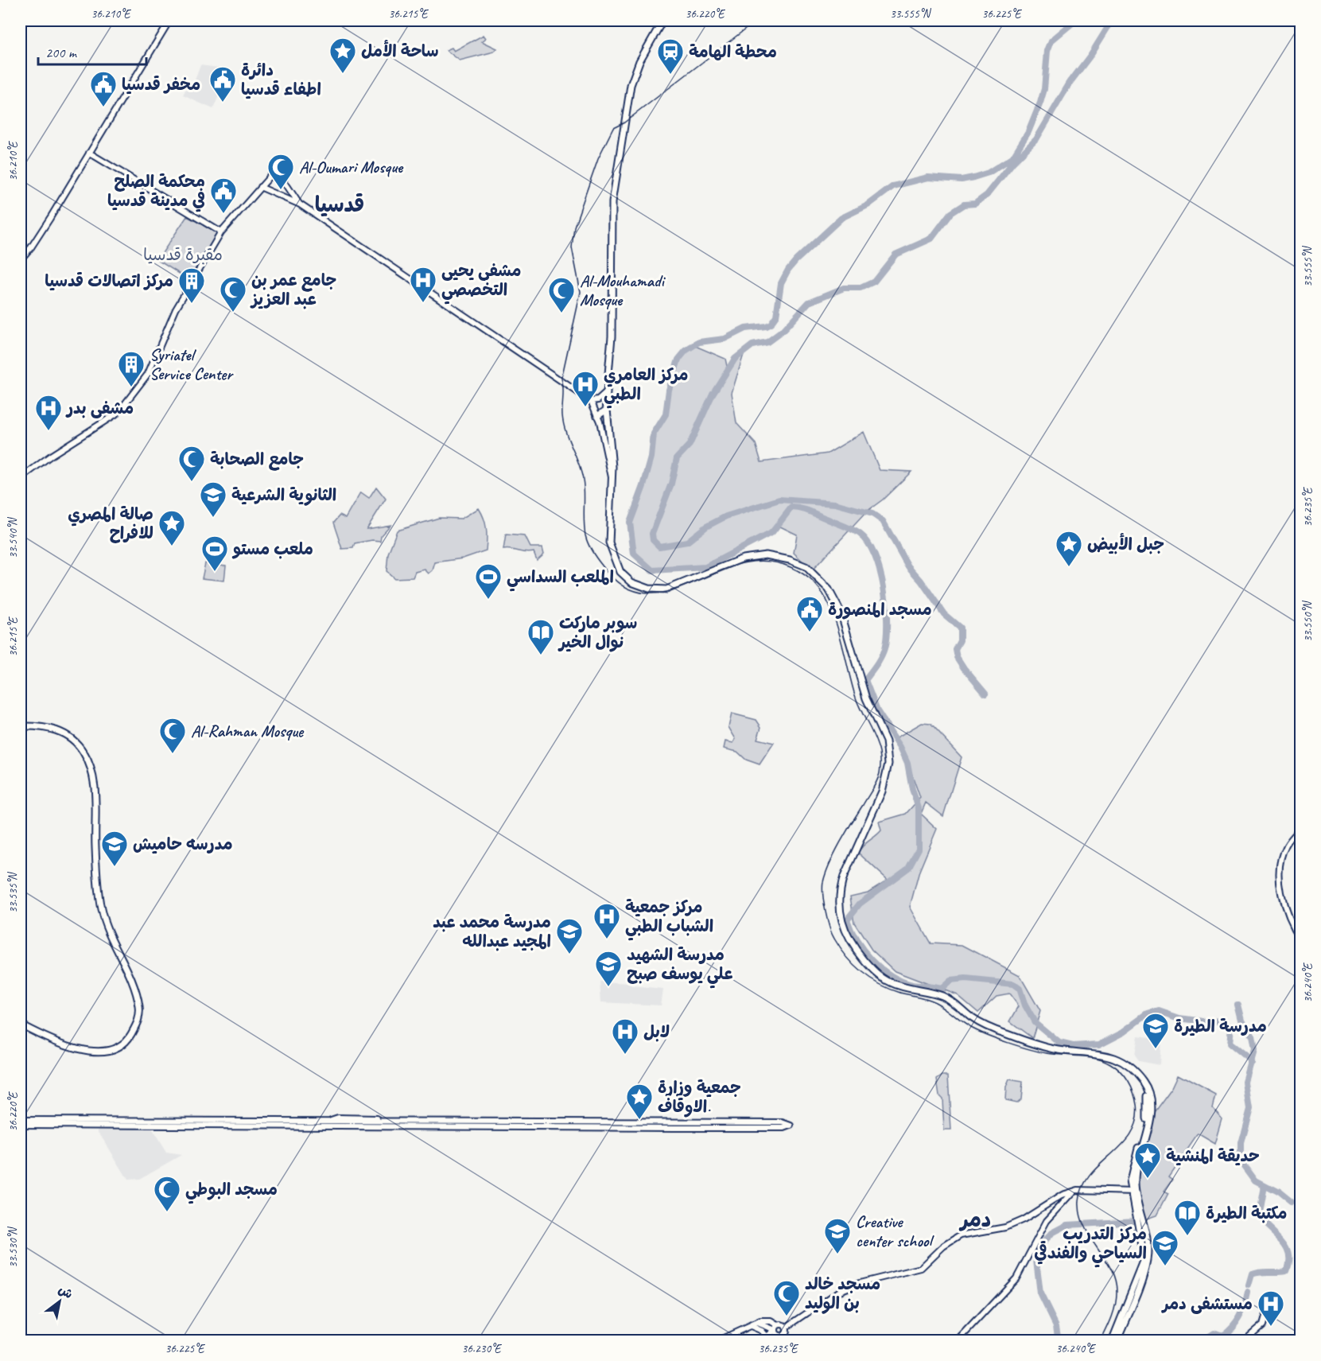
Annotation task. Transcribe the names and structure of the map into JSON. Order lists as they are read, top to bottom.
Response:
{
  "districts": ["قدسيا", "دمر"],
  "parks": ["مقبرة قدسيا"],
  "places": {
    "place": [
      "ساحة الأمل",
      "صالة المصري للافراح",
      "جبل الأبيض",
      "جمعية وزارة الاوقاف.",
      "حديقة المنشية"
    ],
    "station": ["محطة الهامة"],
    "public building": [
      "دائرة اطفاء قدسيا",
      "مخفر قدسيا",
      "محكمة الصلح في مدينة قدسيا",
      "مسجد المنصورة"
    ],
    "mosque": [
      "Al-Oumari Mosque",
      "جامع عمر بن عبد العزيز",
      "Al-Mouhamadi Mosque",
      "جامع الصحابة",
      "Al-Rahman Mosque",
      "مسجد البوطي",
      "مسجد خالد بن الوليد"
    ],
    "hospital": [
      "مشفى يحيى التخصصي",
      "مركز العامري الطبي",
      "مشفى بدر",
      "مركز جمعية الشباب الطبي",
      "لابل",
      "مستشفى دمر"
    ],
    "building": ["مركز اتصالات قدسيا", "Syriatel Service Center"],
    "school or university": [
      "الثانوية الشرعية",
      "مدرسه حاميش",
      "مدرسة محمد عبد المجيد عبدالله",
      "مدرسة الشهيد علي يوسف صبح",
      "مدرسة الطيرة",
      "Creative center school",
      "مركز التدريب السياحي والفندقي"
    ],
    "sports": ["ملعب مستو", "الملعب السداسي"],
    "library": ["سوبر ماركت نوال الخير", "مكتبة الطيرة"]
  },
  "scale_bar": "200 m",
  "north": "top right",
  "coordinates": [
    "36.210°E",
    "36.215°E",
    "36.220°E",
    "33.555°N",
    "36.225°E",
    "36.235°E",
    "33.540°N",
    "33.550°N",
    "33.535°N",
    "36.240°E",
    "33.530°N",
    "36.230°E"
  ]
}
